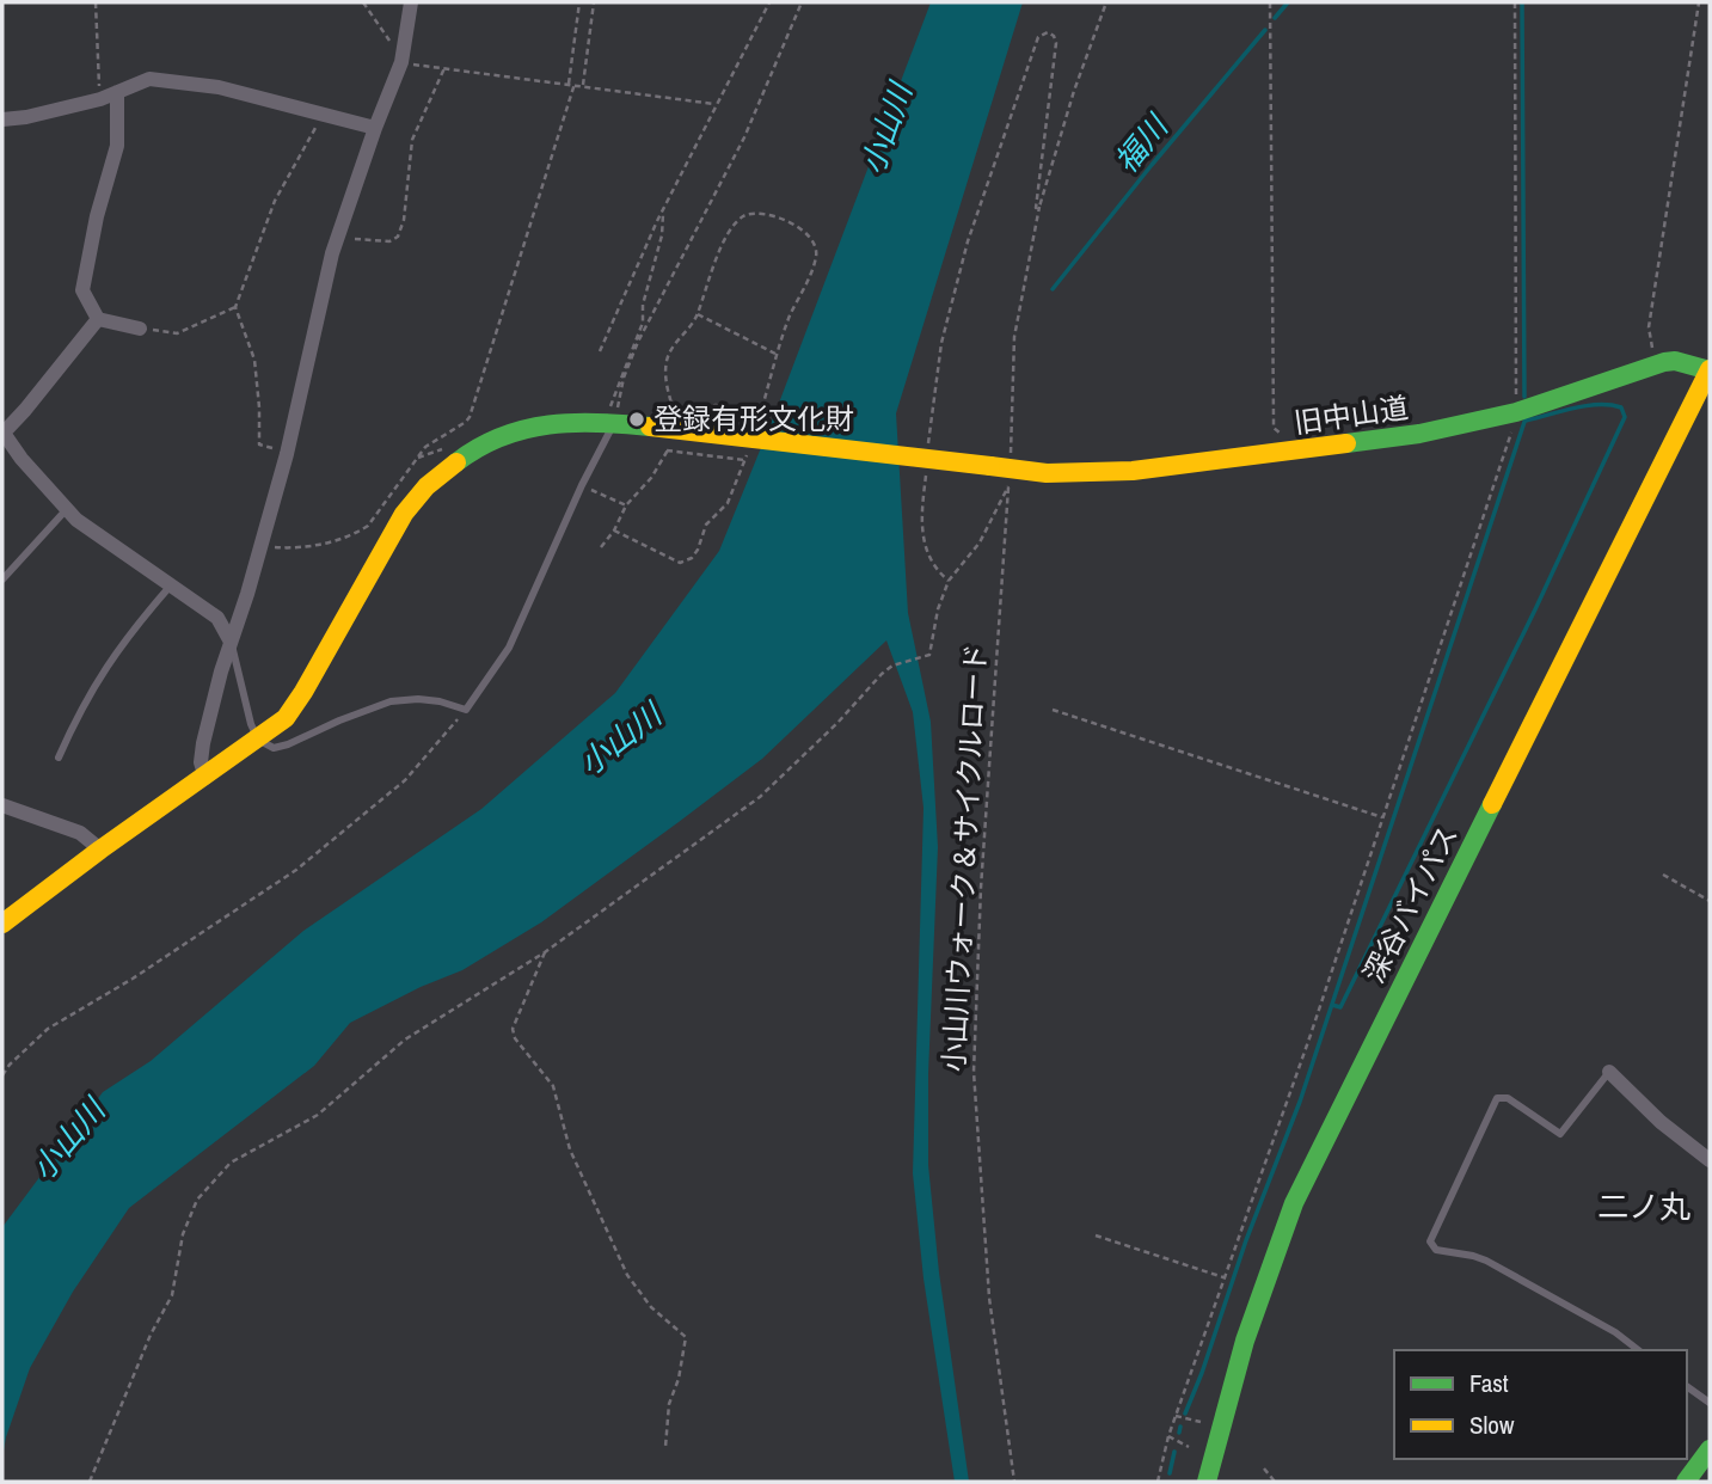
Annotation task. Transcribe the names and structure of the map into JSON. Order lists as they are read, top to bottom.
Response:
{
  "streets": {
    "main road": ["旧中山道", "深谷バイパス"],
    "path": ["小山川ウォーク＆サイクルロード"]
  },
  "crossings": [
    ["旧中山道", "深谷バイパス"]
  ],
  "districts": ["二ノ丸"],
  "water": ["小山川", "福川"],
  "places": ["登録有形文化財"],
  "legend": ["Fast", "Slow"]
}
